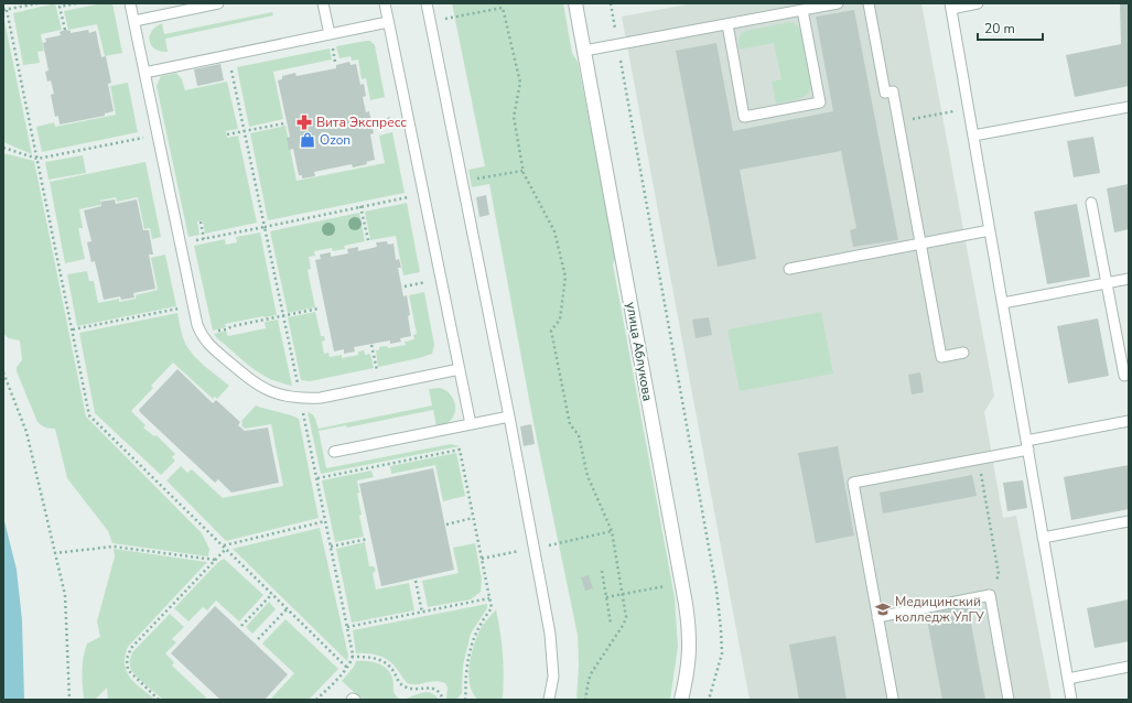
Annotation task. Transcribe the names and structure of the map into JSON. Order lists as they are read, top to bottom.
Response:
{
  "streets": {
    "street": ["улица Аблукова"]
  },
  "places": {
    "pharmacy": ["Вита Экспресс"],
    "shop": ["Ozon"],
    "school or university": ["Медицинский колледж УлГУ"]
  },
  "scale_bar": "20 m"
}
